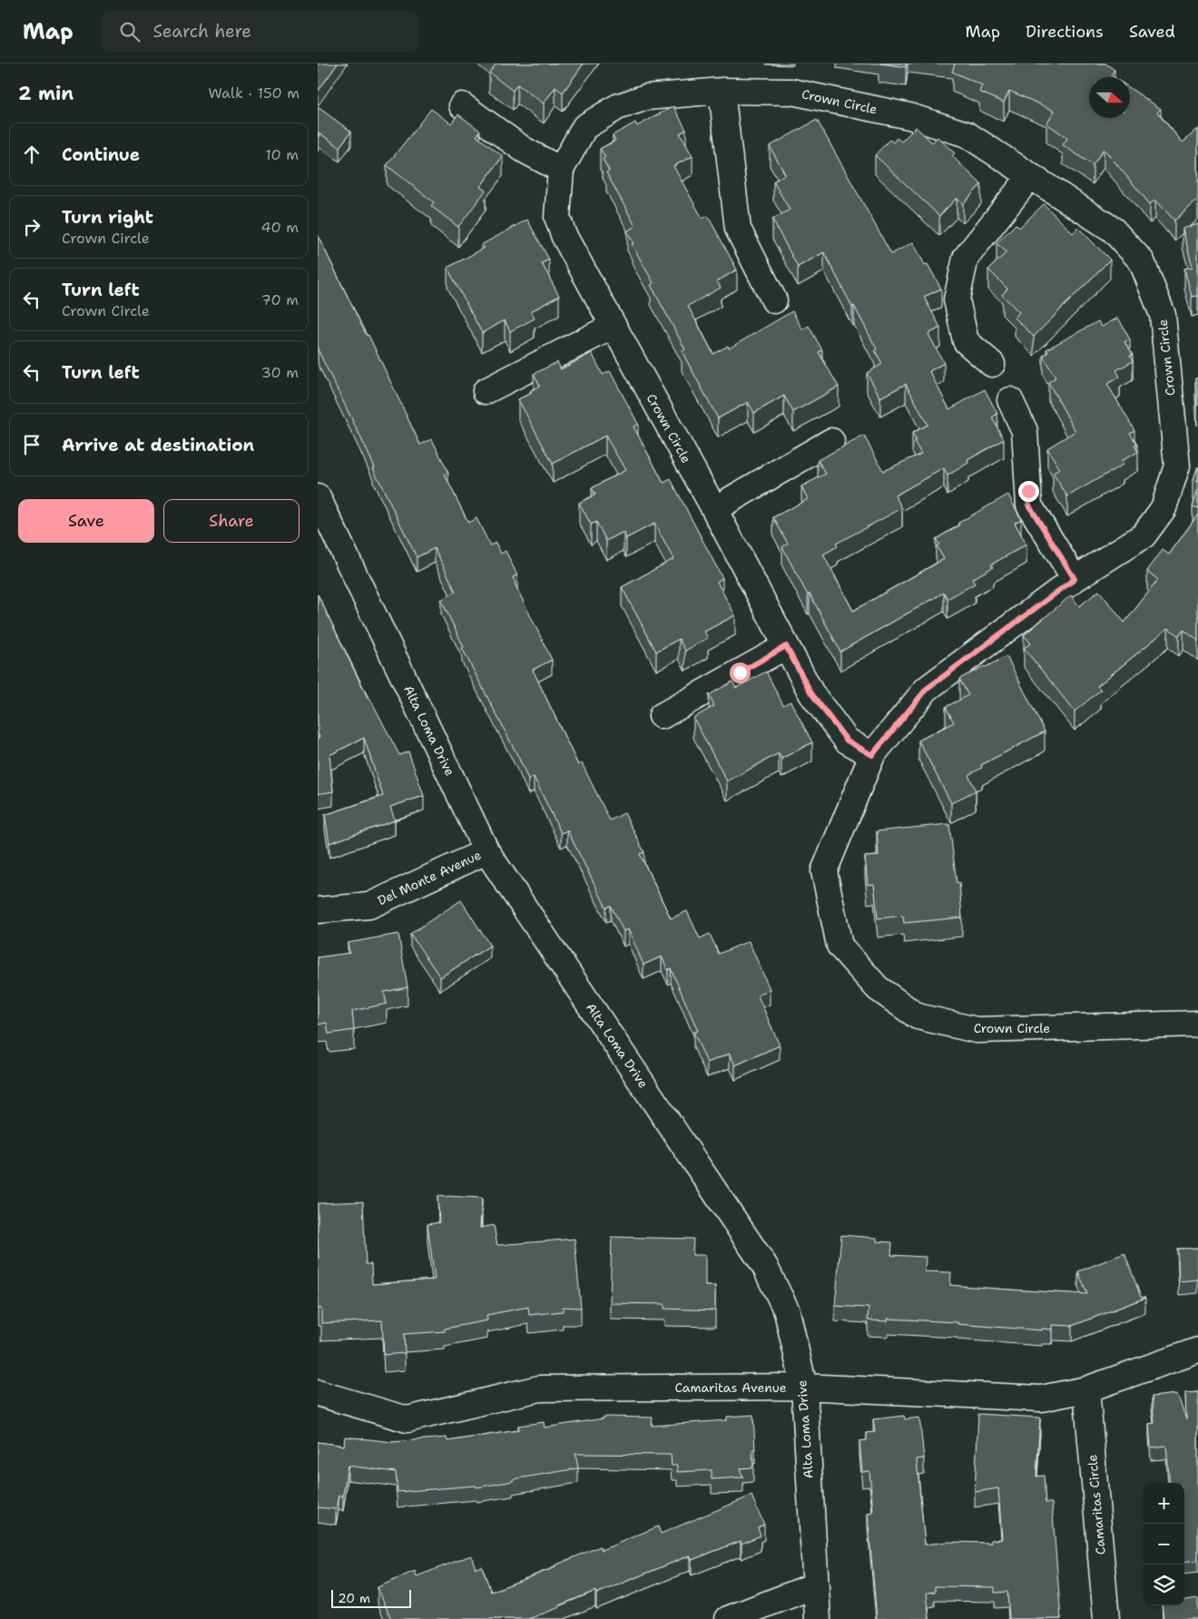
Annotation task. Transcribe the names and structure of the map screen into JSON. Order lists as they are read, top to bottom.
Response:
{
  "streets": {
    "street": [
      "Crown Circle",
      "Alta Loma Drive",
      "Del Monte Avenue",
      "Camaritas Avenue",
      "Camaritas Circle"
    ]
  },
  "crossings": [
    ["Alta Loma Drive", "Del Monte Avenue"],
    ["Alta Loma Drive", "Camaritas Avenue"],
    ["Camaritas Avenue", "Camaritas Circle"]
  ],
  "scale_bar": "20 m",
  "north": "right",
  "page": {
    "header": "Map",
    "search": "Search here",
    "nav": ["Map", "Directions", "Saved"],
    "heading": ["2 min", "Walk · 150 m"],
    "list": [
      ["Continue", "10 m"],
      ["Turn right", "Crown Circle", "40 m"],
      ["Turn left", "Crown Circle", "70 m"],
      ["Turn left", "30 m"],
      "Arrive at destination"
    ],
    "buttons": ["Save", "Share"],
    "map_buttons": ["+", "−"],
    "scale": "20 m"
  }
}
